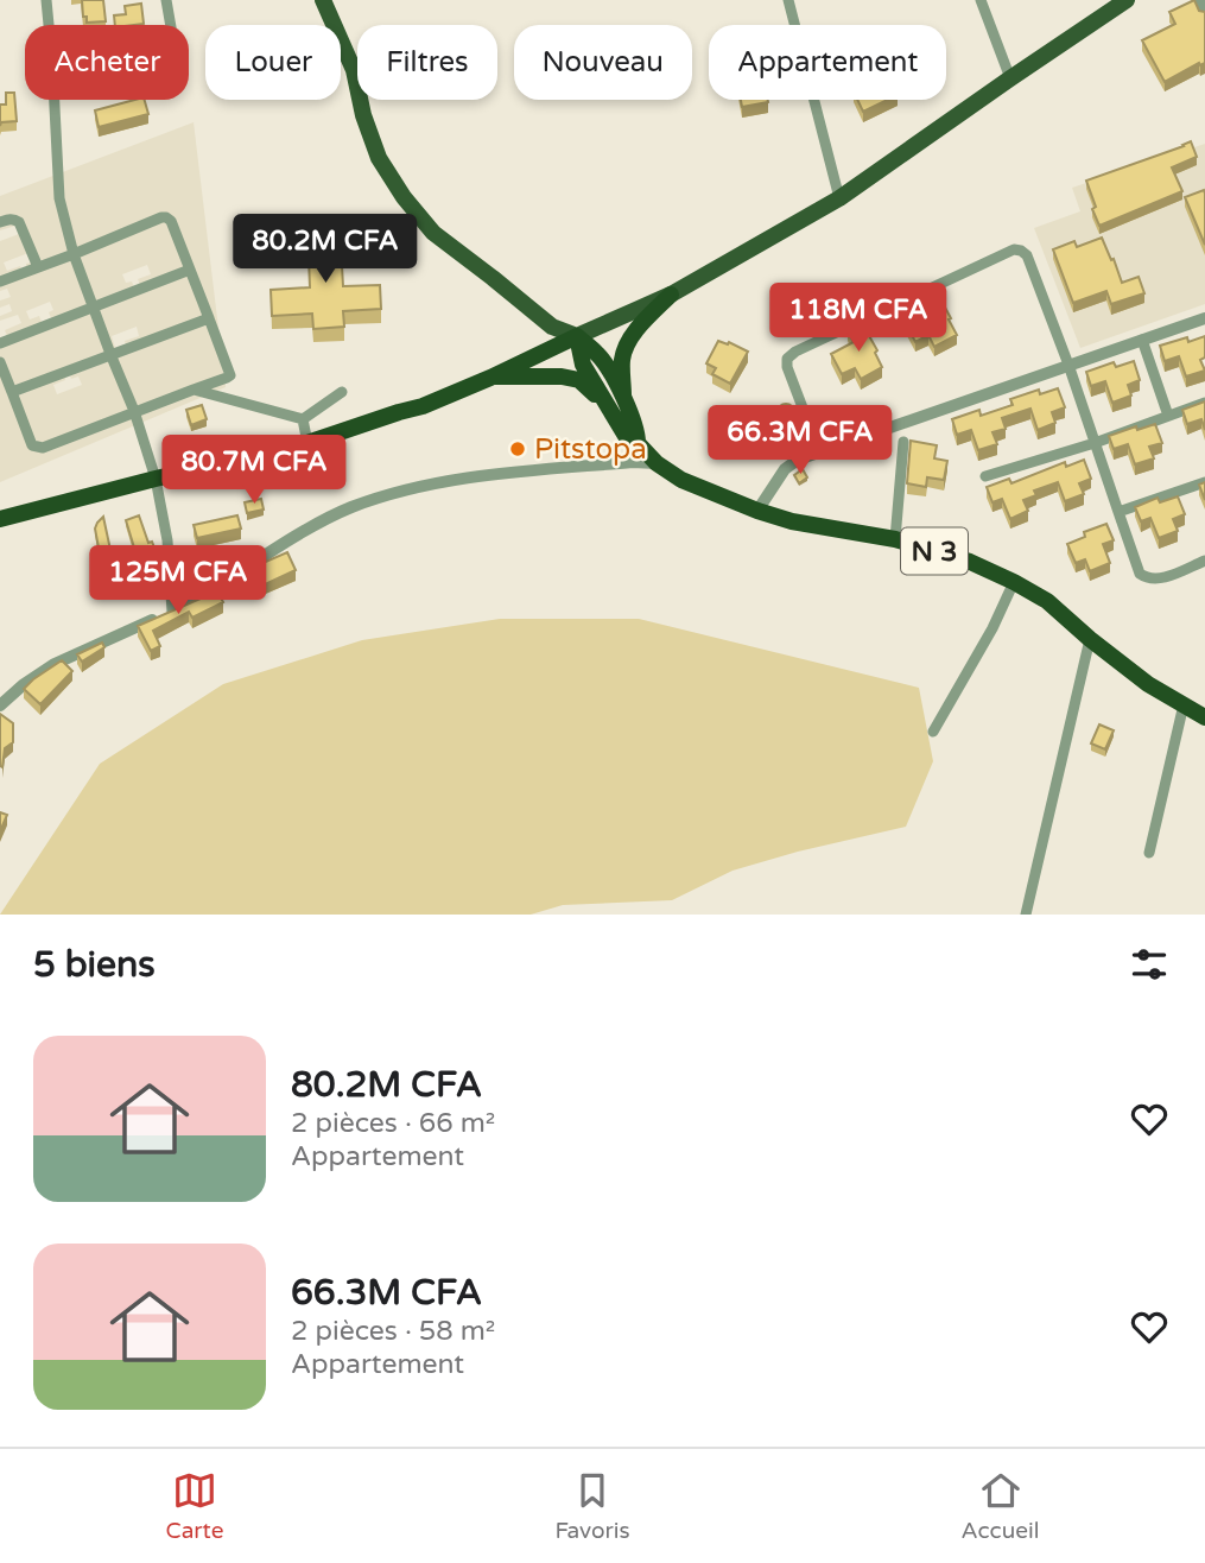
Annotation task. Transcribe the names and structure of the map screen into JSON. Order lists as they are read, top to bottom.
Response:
{
  "streets": {
    "highway": ["N 3"]
  },
  "places": ["Pitstopa"],
  "page": {
    "chip": [
      "Acheter",
      "Louer",
      "Filtres",
      "Nouveau",
      "Appartement"
    ],
    "price": [
      "80.2M CFA",
      "118M CFA",
      "66.3M CFA",
      "80.7M CFA",
      "125M CFA"
    ],
    "heading": "5 biens",
    "list": [
      {
        "name": "80.2M CFA",
        "note": "2 pièces · 66 m² · Appartement"
      },
      {
        "name": "66.3M CFA",
        "note": "2 pièces · 58 m² · Appartement"
      }
    ],
    "tabs": ["Carte", "Favoris", "Accueil"]
  }
}
